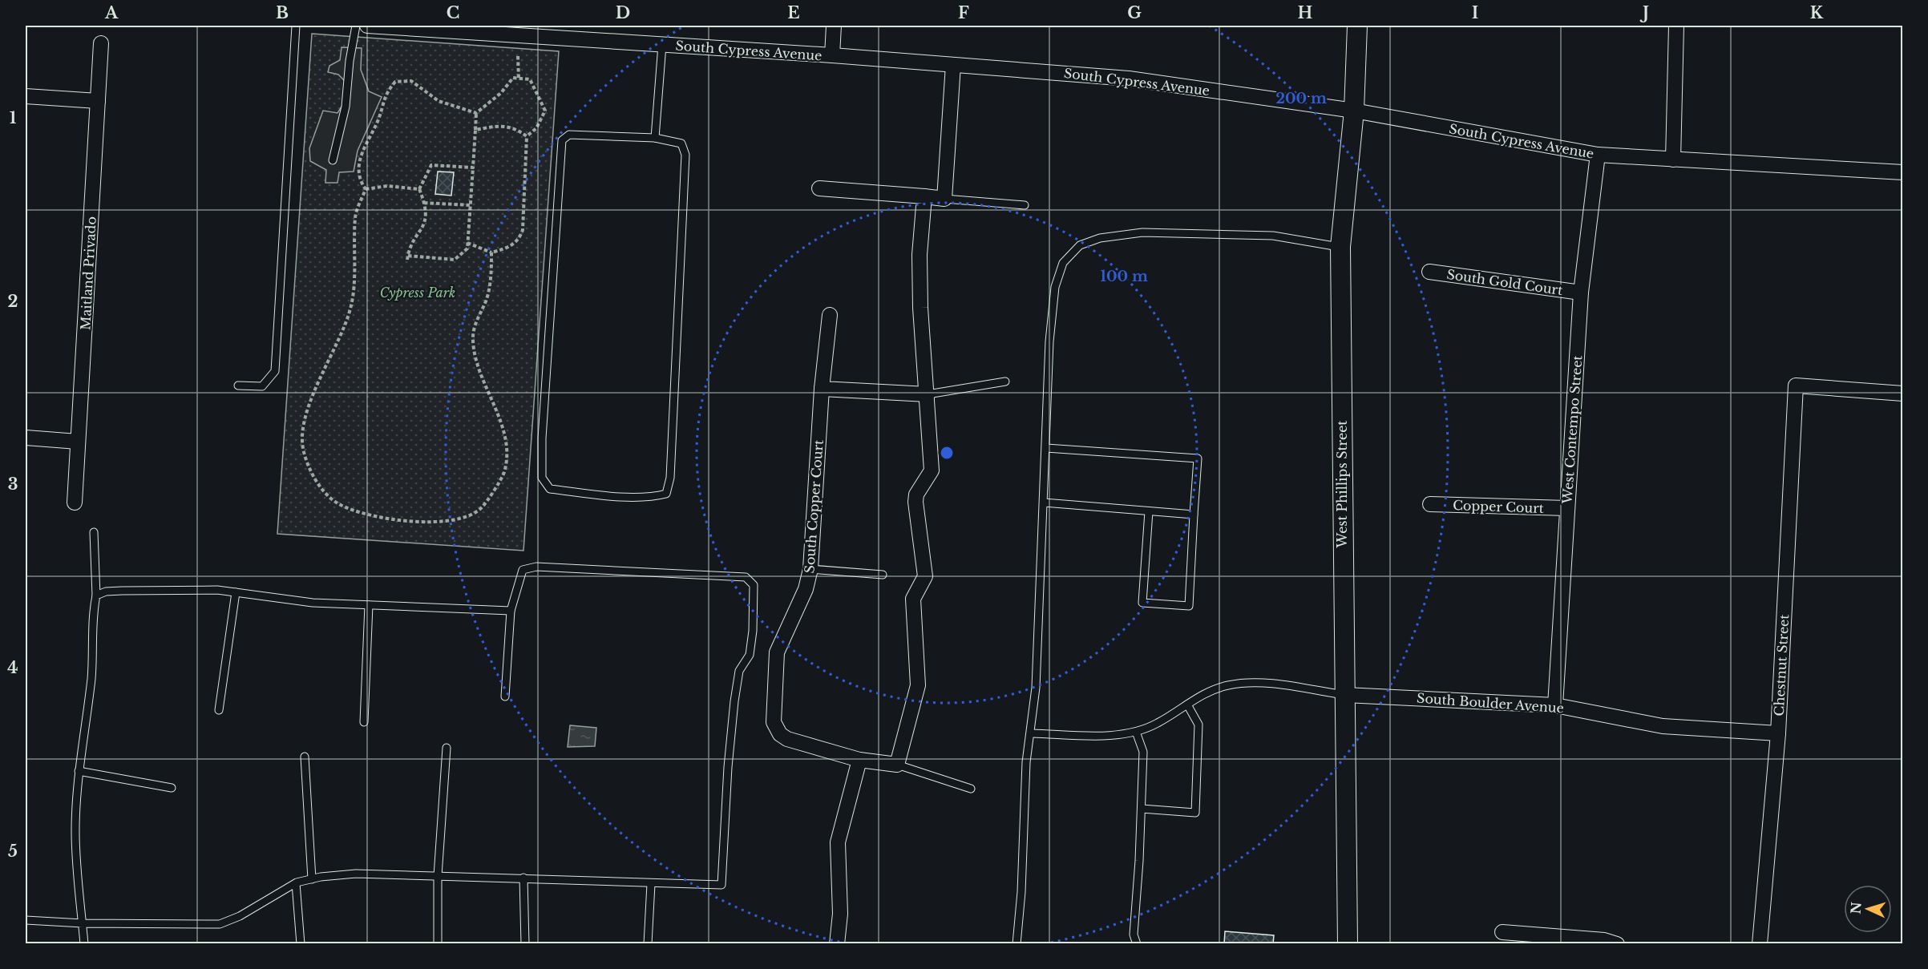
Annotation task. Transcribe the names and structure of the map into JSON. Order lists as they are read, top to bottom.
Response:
{
  "streets": {
    "street": [
      "South Cypress Avenue",
      "Maitland Privado",
      "South Gold Court",
      "West Contempo Street",
      "West Phillips Street",
      "South Copper Court",
      "Copper Court",
      "Chestnut Street",
      "South Boulder Avenue"
    ]
  },
  "crossings": [
    ["South Cypress Avenue", "West Contempo Street"],
    ["South Cypress Avenue", "West Phillips Street"],
    ["South Gold Court", "West Contempo Street"],
    ["West Contempo Street", "Copper Court"],
    ["West Contempo Street", "South Boulder Avenue"],
    ["West Phillips Street", "South Boulder Avenue"],
    ["Chestnut Street", "South Boulder Avenue"]
  ],
  "parks": ["Cypress Park"],
  "north": "left",
  "grid": {
    "columns": [
      "A",
      "B",
      "C",
      "D",
      "E",
      "F",
      "G",
      "H",
      "I",
      "J",
      "K"
    ],
    "rows": [
      "1",
      "2",
      "3",
      "4",
      "5"
    ]
  },
  "rings": ["200 m", "100 m"]
}
